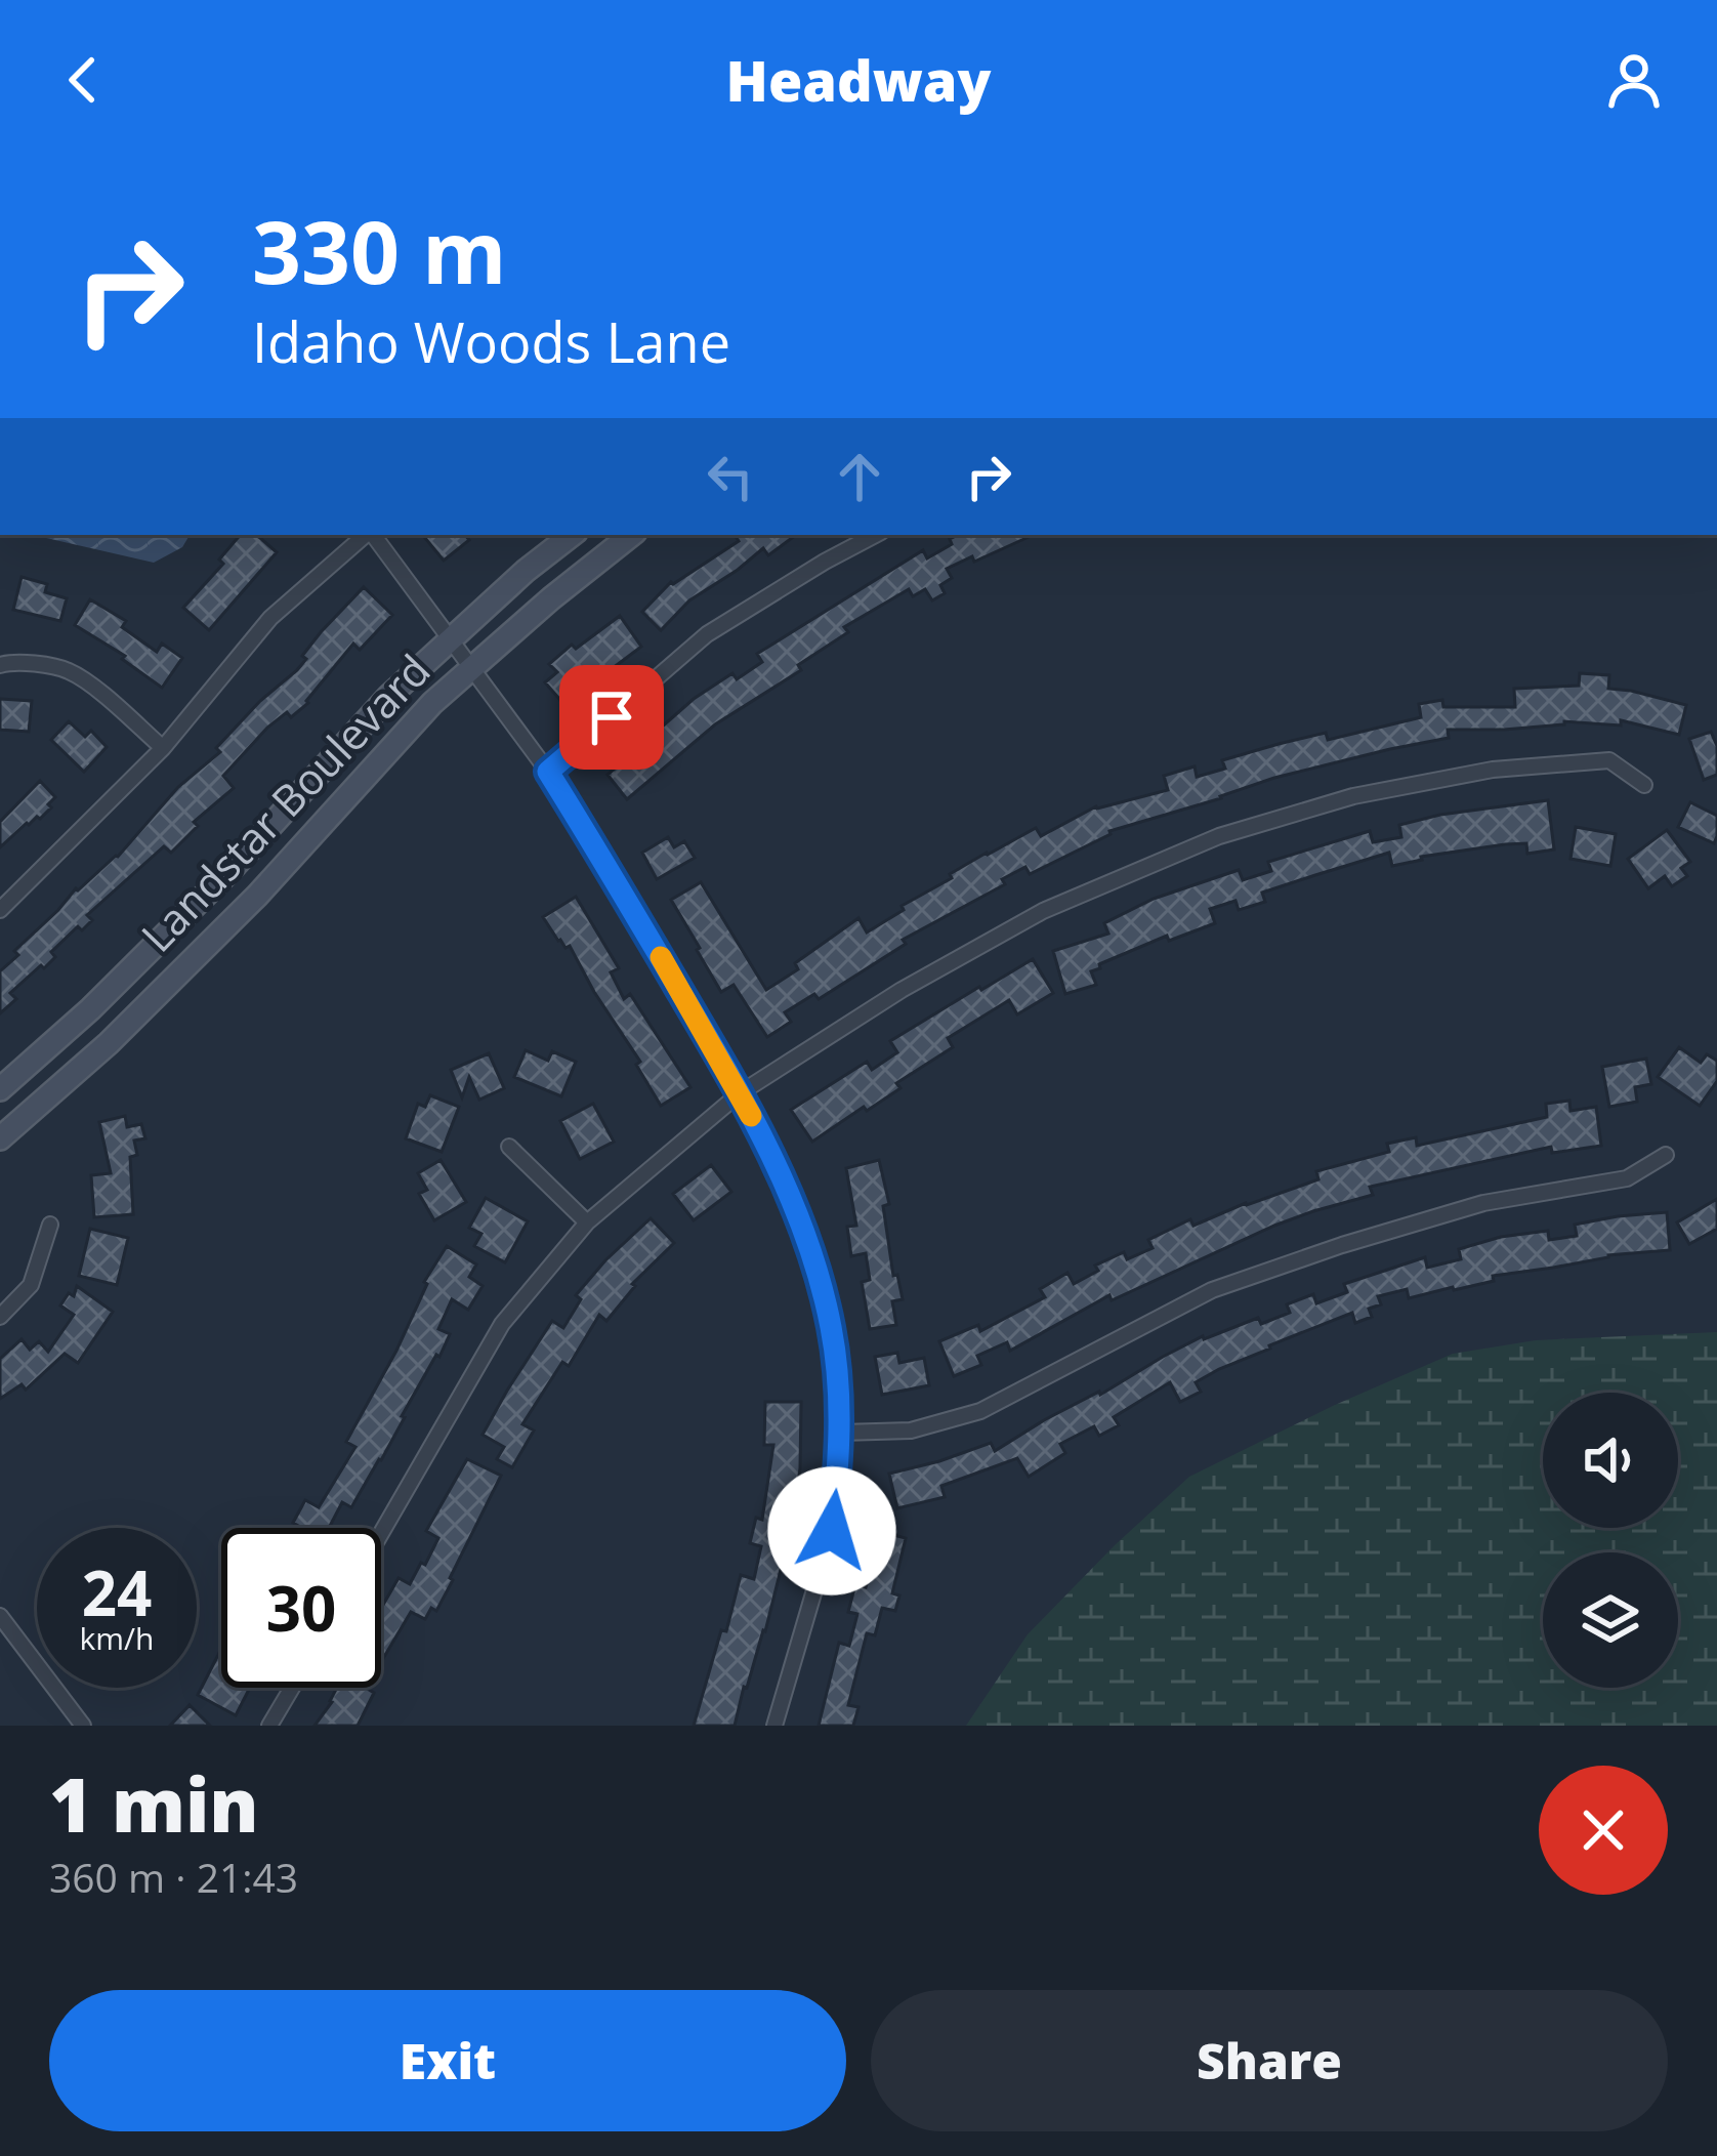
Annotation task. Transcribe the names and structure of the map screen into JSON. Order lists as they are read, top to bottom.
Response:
{
  "streets": {
    "street": ["Landstar Boulevard"]
  },
  "page": {
    "header": "Headway",
    "turn": ["330 m", "Idaho Woods Lane"],
    "speed": "24 km/h",
    "limit": "30",
    "heading": ["1 min", "360 m · 21:43"],
    "buttons": ["Exit", "Share"]
  }
}
